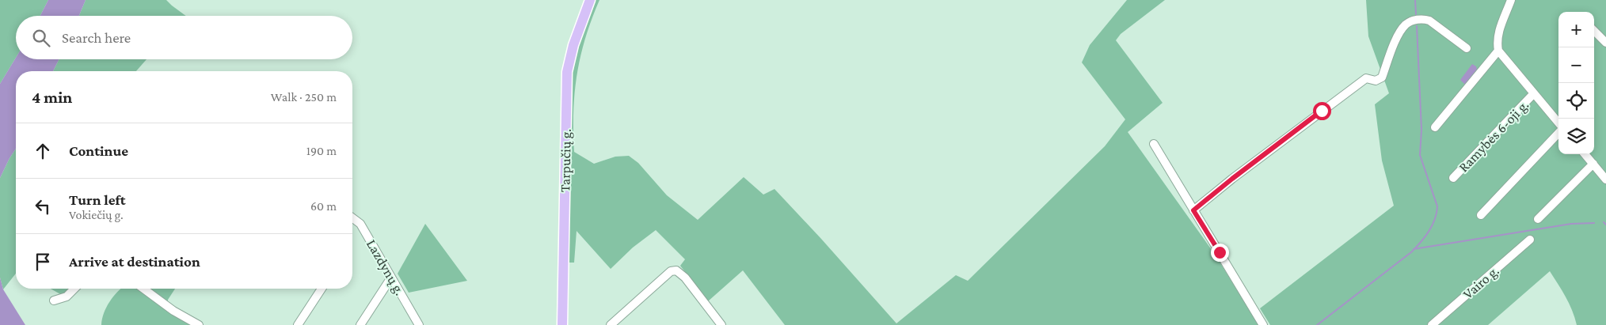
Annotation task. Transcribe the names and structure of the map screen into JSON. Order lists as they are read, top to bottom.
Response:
{
  "streets": {
    "main road": ["Tarpučių g."],
    "street": ["Ramybės 6-oji g.", "Lazdynų g.", "Vairo g."]
  },
  "page": {
    "map_buttons": ["+", "−"],
    "search": "Search here",
    "heading": ["4 min", "Walk · 250 m"],
    "list": [
      ["Continue", "190 m"],
      ["Turn left", "Vokiečių g.", "60 m"],
      "Arrive at destination"
    ]
  }
}
